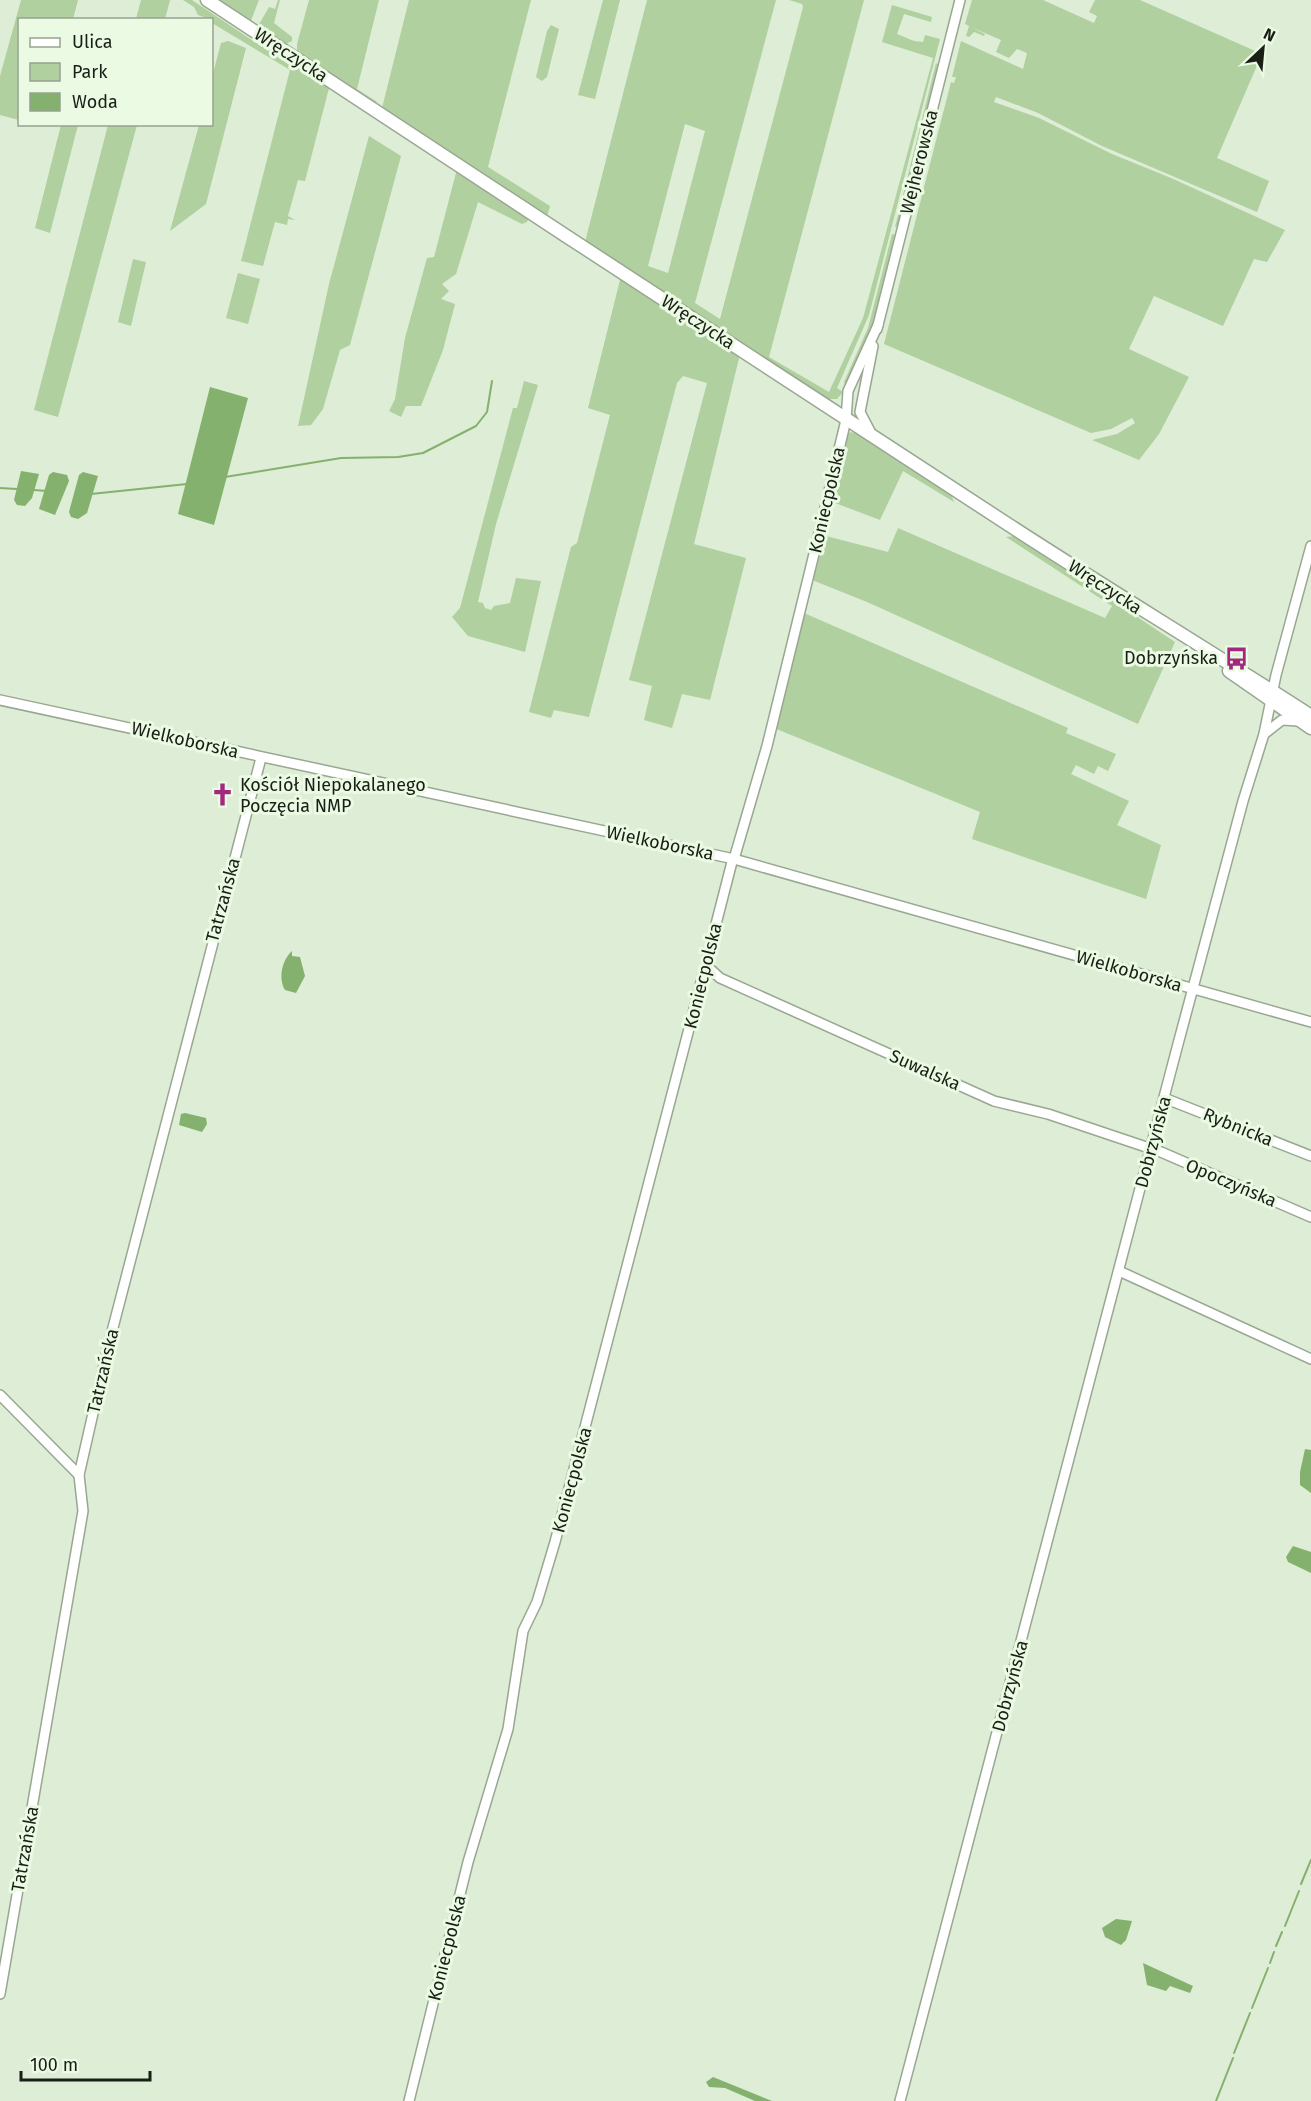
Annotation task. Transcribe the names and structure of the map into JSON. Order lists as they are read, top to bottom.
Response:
{
  "streets": {
    "main road": ["Wręczycka"],
    "street": [
      "Wejherowska",
      "Koniecpolska",
      "Wielkoborska",
      "Tatrzańska",
      "Suwalska",
      "Rybnicka",
      "Dobrzyńska",
      "Opoczyńska"
    ]
  },
  "crossings": [
    ["Wręczycka", "Koniecpolska"],
    ["Wręczycka", "Dobrzyńska"],
    ["Koniecpolska", "Wielkoborska"],
    ["Koniecpolska", "Suwalska"],
    ["Wielkoborska", "Tatrzańska"],
    ["Wielkoborska", "Dobrzyńska"],
    ["Suwalska", "Dobrzyńska"],
    ["Suwalska", "Opoczyńska"],
    ["Rybnicka", "Dobrzyńska"],
    ["Dobrzyńska", "Opoczyńska"]
  ],
  "places": {
    "bus stop": ["Dobrzyńska"],
    "church": ["Kościół Niepokalanego Poczęcia NMP"]
  },
  "legend": ["Ulica", "Park", "Woda"],
  "scale_bar": "100 m",
  "north": "top right"
}
